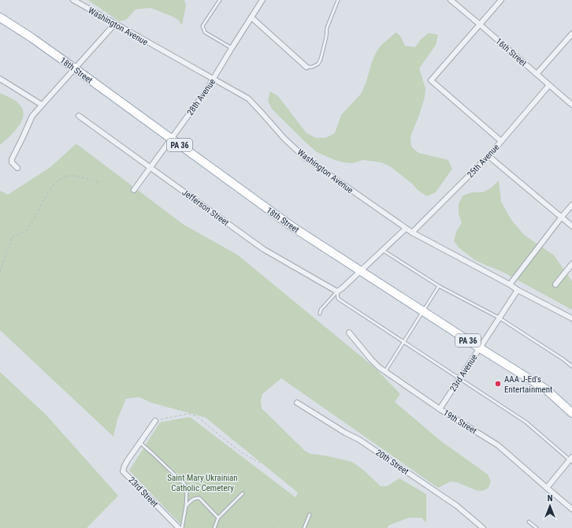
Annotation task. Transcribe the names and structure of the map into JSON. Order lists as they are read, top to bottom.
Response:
{
  "streets": {
    "main road": ["18th Street", "PA 36"],
    "street": [
      "Washington Avenue",
      "16th Street",
      "28th Avenue",
      "25th Avenue",
      "Jefferson Street",
      "23rd Avenue",
      "19th Street",
      "20th Street",
      "23rd Street"
    ]
  },
  "crossings": [
    ["Washington Avenue", "28th Avenue"],
    ["Washington Avenue", "25th Avenue"],
    ["Washington Avenue", "23rd Avenue"],
    ["16th Street", "25th Avenue"],
    ["18th Street", "28th Avenue"],
    ["18th Street", "23rd Avenue"],
    ["28th Avenue", "Jefferson Street"],
    ["23rd Avenue", "19th Street"]
  ],
  "parks": ["Saint Mary Ukrainian Catholic Cemetery"],
  "places": ["AAA J-Ed's Entertainment"],
  "north": "top"
}
